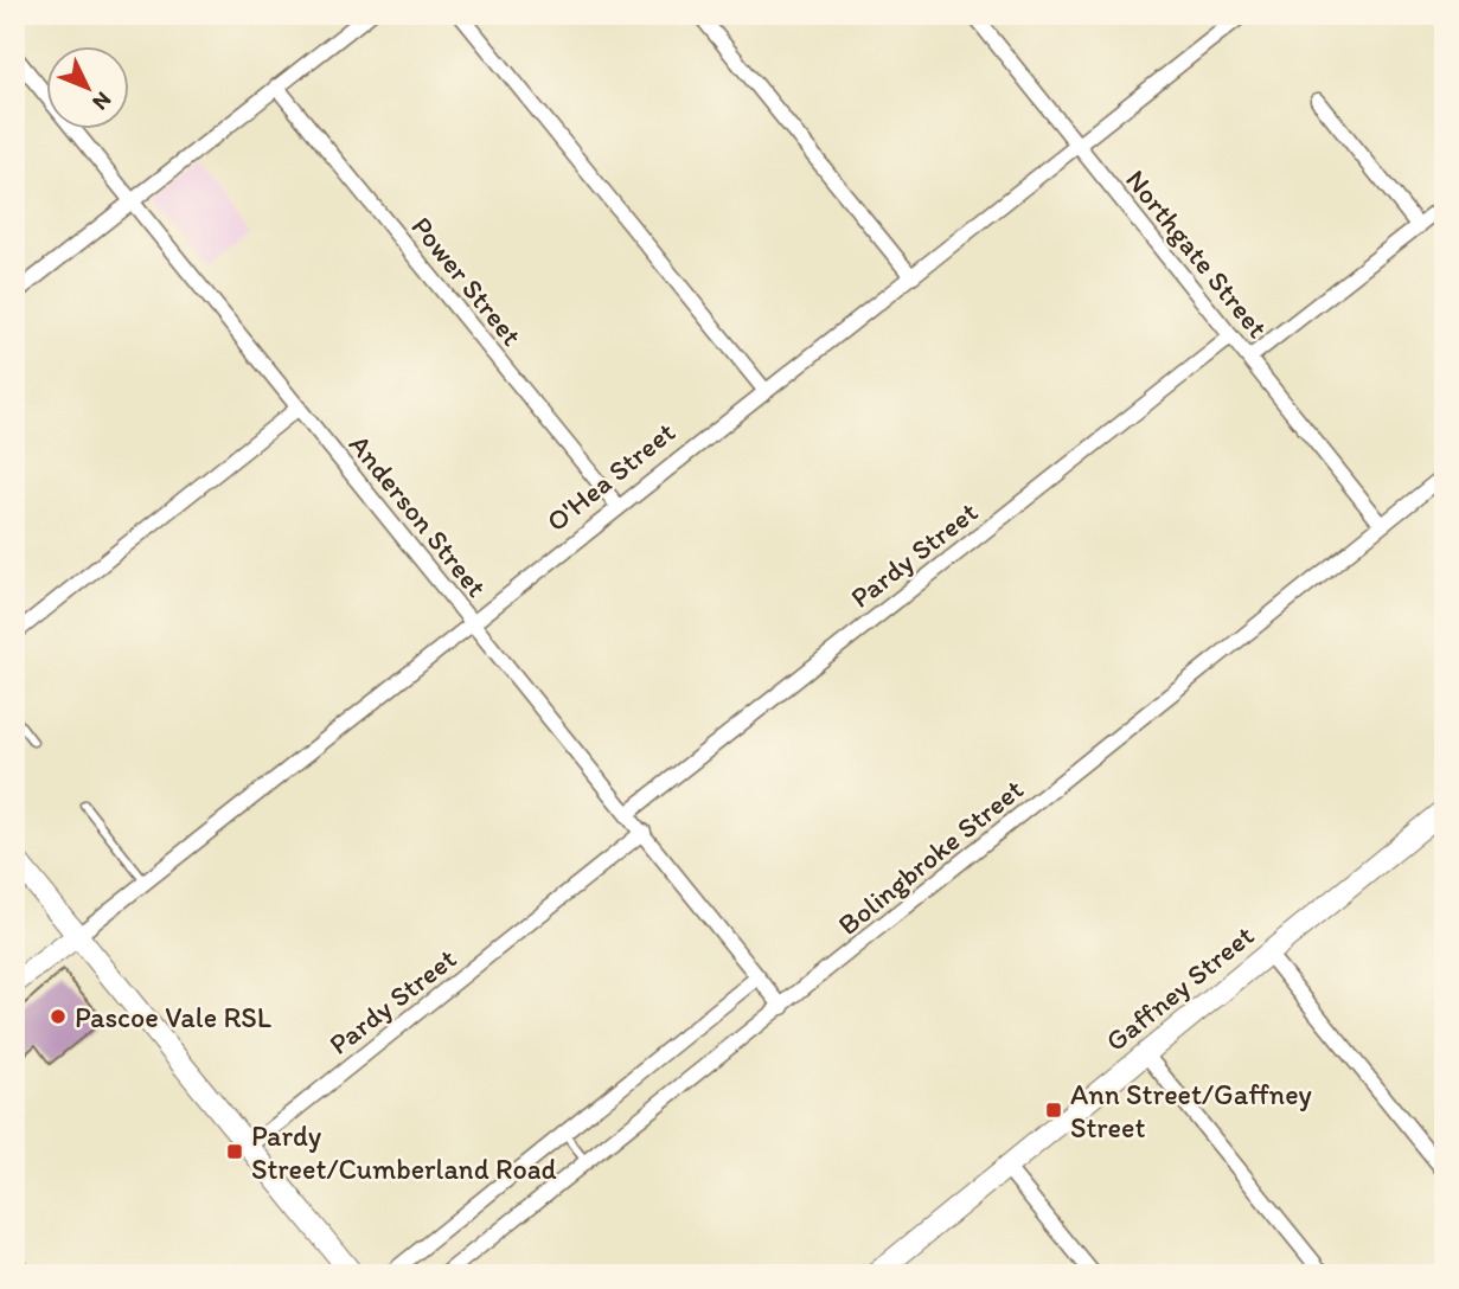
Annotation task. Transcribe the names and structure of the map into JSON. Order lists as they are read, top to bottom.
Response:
{
  "streets": {
    "main road": ["O'Hea Street", "Gaffney Street"],
    "street": [
      "Northgate Street",
      "Power Street",
      "Anderson Street",
      "Pardy Street",
      "Bolingbroke Street"
    ]
  },
  "crossings": [
    ["Northgate Street", "O'Hea Street"],
    ["Northgate Street", "Pardy Street"],
    ["Northgate Street", "Bolingbroke Street"],
    ["Power Street", "O'Hea Street"],
    ["O'Hea Street", "Anderson Street"],
    ["Anderson Street", "Pardy Street"],
    ["Anderson Street", "Bolingbroke Street"]
  ],
  "places": {
    "other": ["Pascoe Vale RSL"],
    "transit": ["Ann Street/Gaffney Street", "Pardy Street/Cumberland Road"]
  },
  "north": "bottom right"
}
